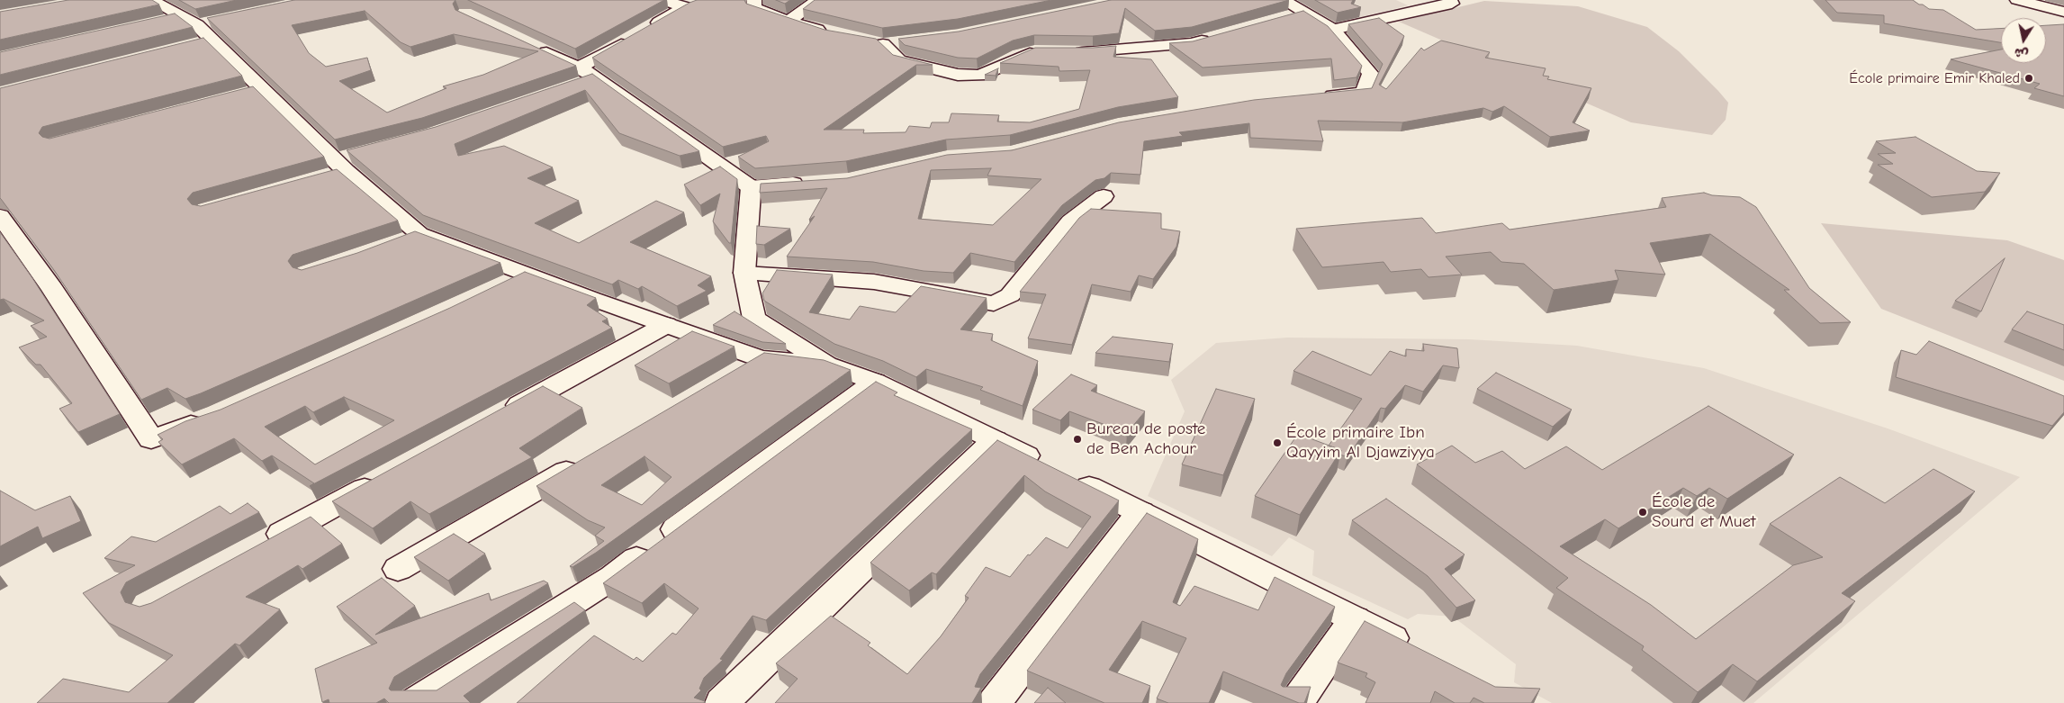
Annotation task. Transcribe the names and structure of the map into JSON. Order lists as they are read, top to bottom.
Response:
{
  "places": [
    "École primaire Emir Khaled",
    "Bureau de poste de Ben Achour",
    "École primaire Ibn Qayyim Al Djawziyya",
    "École de Sourd et Muet"
  ],
  "north": "bottom"
}
